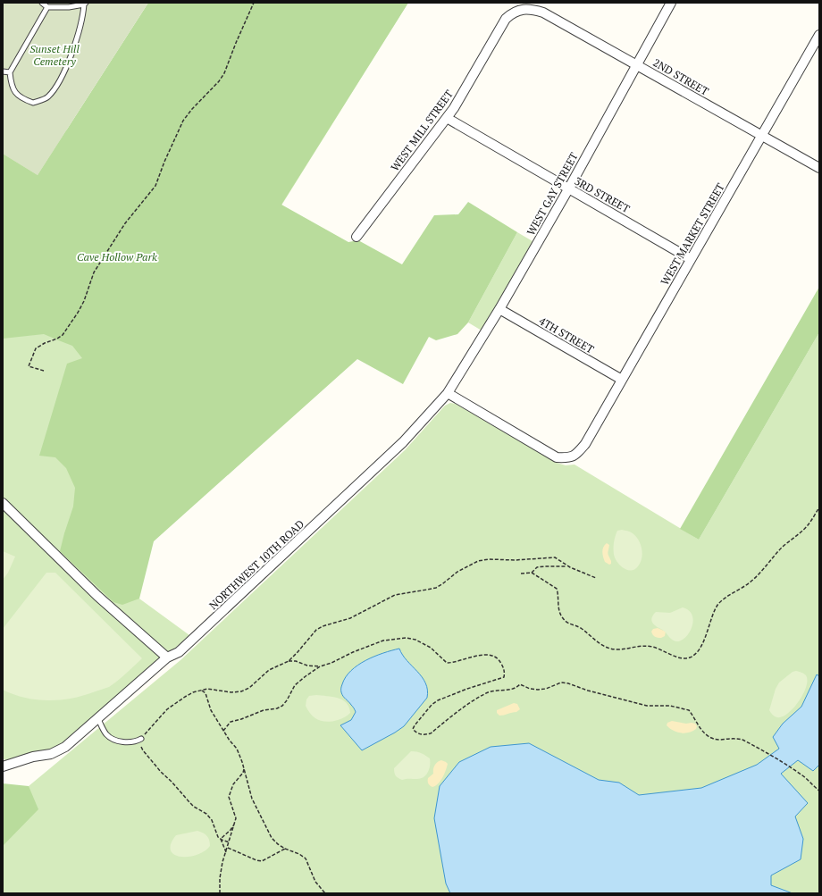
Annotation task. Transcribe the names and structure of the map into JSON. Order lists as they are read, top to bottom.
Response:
{
  "streets": {
    "street": [
      "2ND STREET",
      "WEST MILL STREET",
      "WEST GAY STREET",
      "3RD STREET",
      "WEST MARKET STREET",
      "4TH STREET",
      "NORTHWEST 10TH ROAD"
    ]
  },
  "crossings": [
    ["2ND STREET", "WEST MILL STREET"],
    ["2ND STREET", "WEST GAY STREET"],
    ["2ND STREET", "WEST MARKET STREET"],
    ["WEST MILL STREET", "3RD STREET"],
    ["WEST GAY STREET", "3RD STREET"],
    ["WEST GAY STREET", "WEST MARKET STREET"],
    ["WEST GAY STREET", "4TH STREET"],
    ["WEST GAY STREET", "NORTHWEST 10TH ROAD"],
    ["3RD STREET", "WEST MARKET STREET"],
    ["WEST MARKET STREET", "4TH STREET"],
    ["WEST MARKET STREET", "NORTHWEST 10TH ROAD"]
  ],
  "parks": ["Sunset Hill Cemetery", "Cave Hollow Park"]
}
